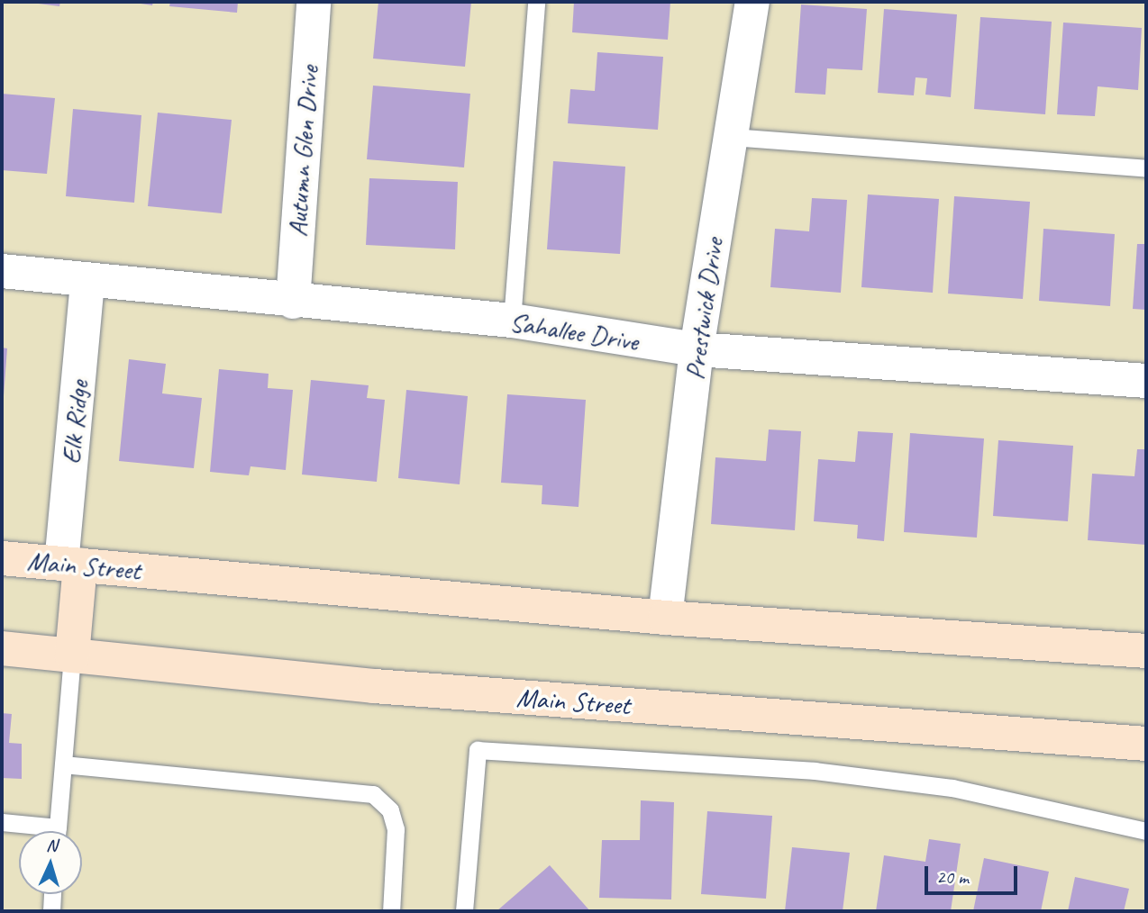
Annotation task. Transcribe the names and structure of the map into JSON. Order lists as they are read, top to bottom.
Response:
{
  "streets": {
    "main road": ["Main Street"],
    "street": [
      "Autumn Glen Drive",
      "Prestwick Drive",
      "Sahallee Drive",
      "Elk Ridge"
    ]
  },
  "crossings": [
    ["Autumn Glen Drive", "Sahallee Drive"],
    ["Prestwick Drive", "Sahallee Drive"],
    ["Prestwick Drive", "Main Street"],
    ["Sahallee Drive", "Elk Ridge"],
    ["Elk Ridge", "Main Street"]
  ],
  "scale_bar": "20 m",
  "north": "top"
}
